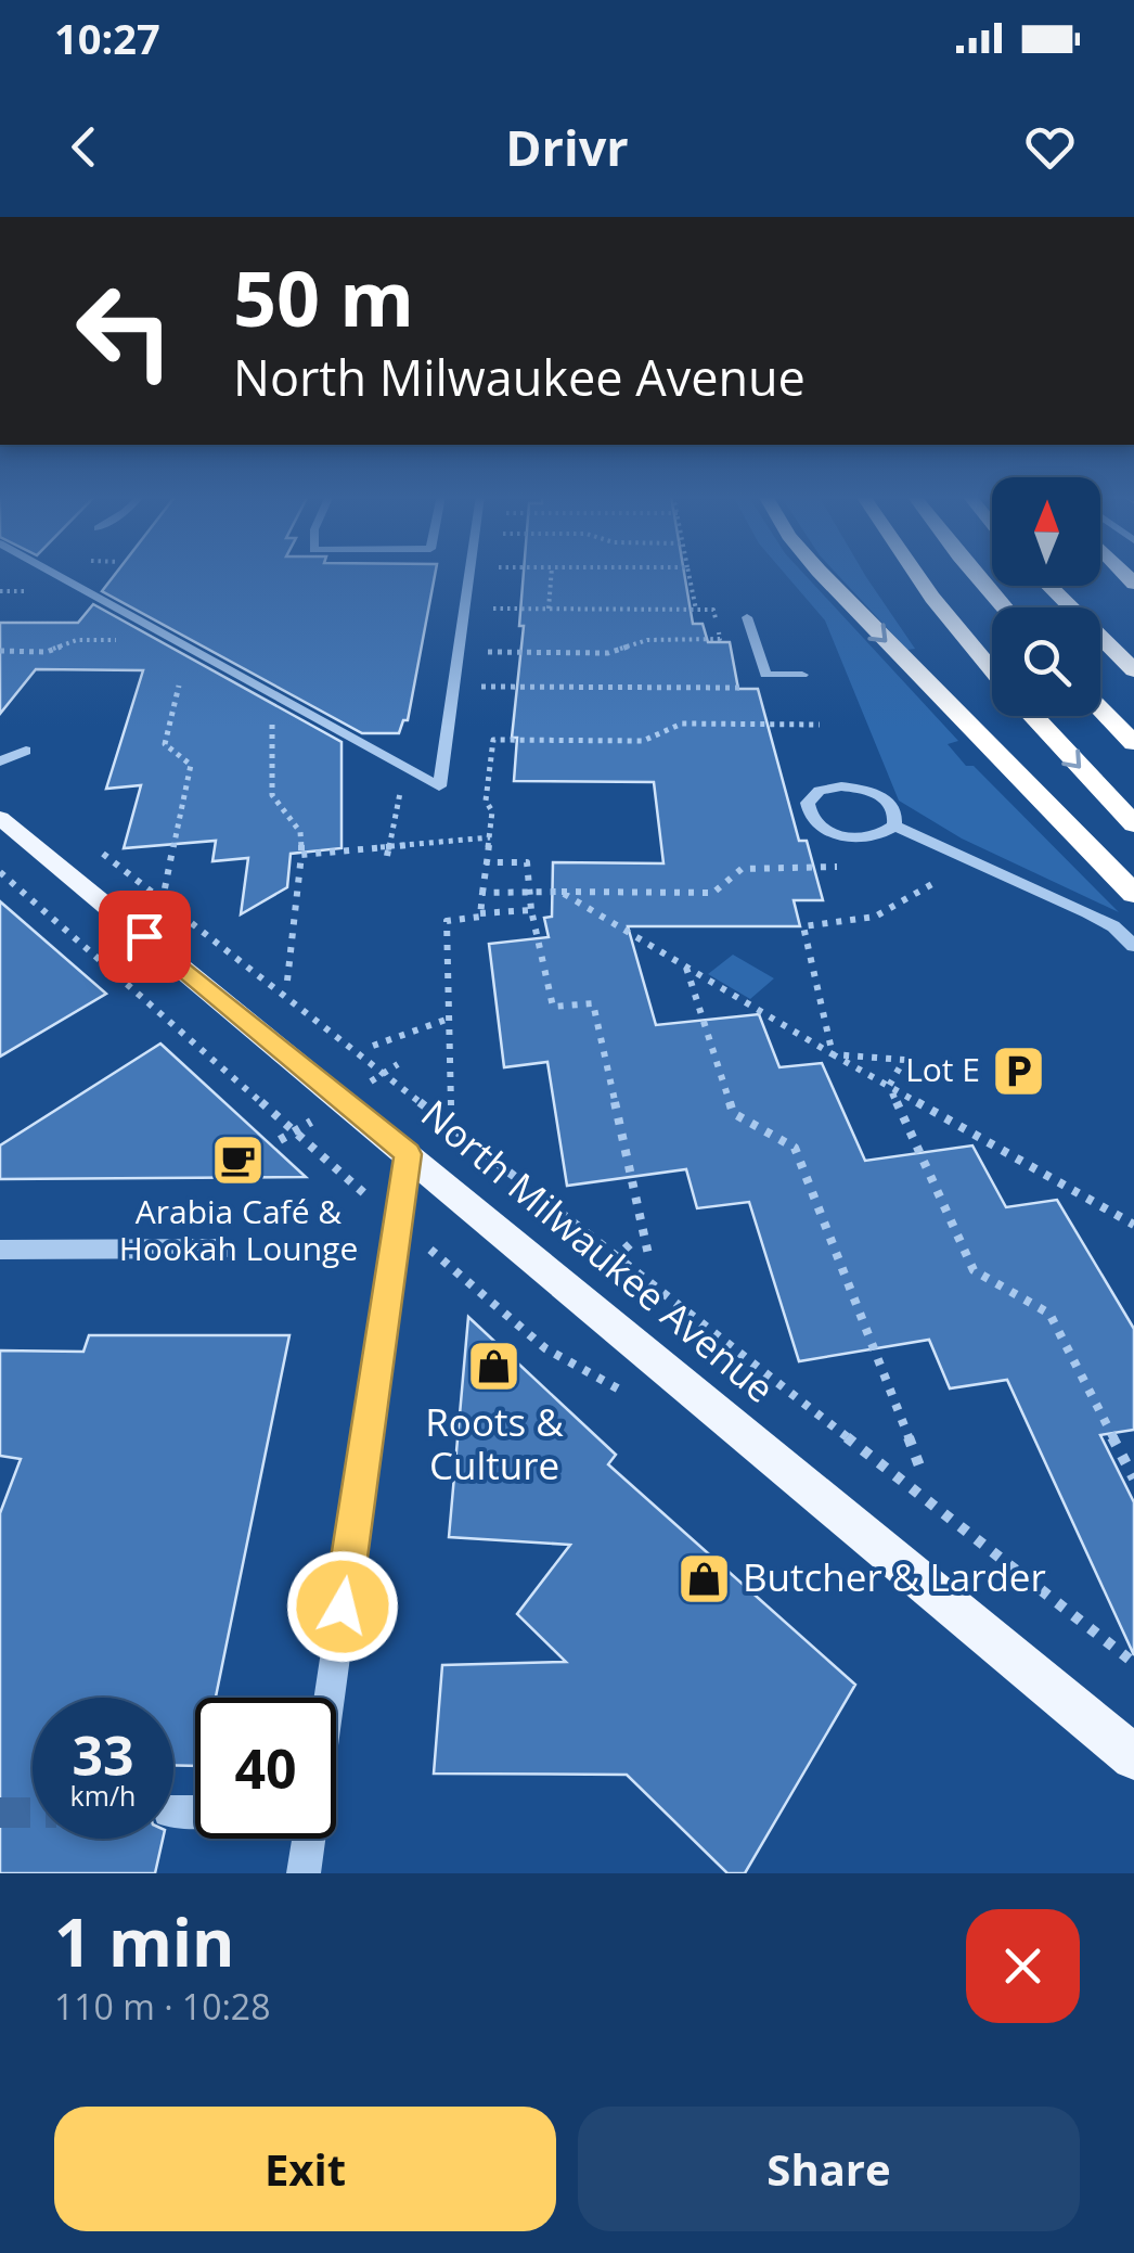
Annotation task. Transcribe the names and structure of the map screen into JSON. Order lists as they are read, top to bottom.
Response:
{
  "streets": {
    "main road": ["North Milwaukee Avenue"]
  },
  "places": {
    "parking": ["Lot E"],
    "cafe": ["Arabia Café & Hookah Lounge"],
    "shop": ["Roots & Culture", "Butcher & Larder"]
  },
  "north": "top",
  "page": {
    "status": "10:27",
    "header": "Drivr",
    "turn": ["50 m", "North Milwaukee Avenue"],
    "speed": "33 km/h",
    "limit": "40",
    "heading": ["1 min", "110 m · 10:28"],
    "buttons": ["Exit", "Share"]
  }
}
